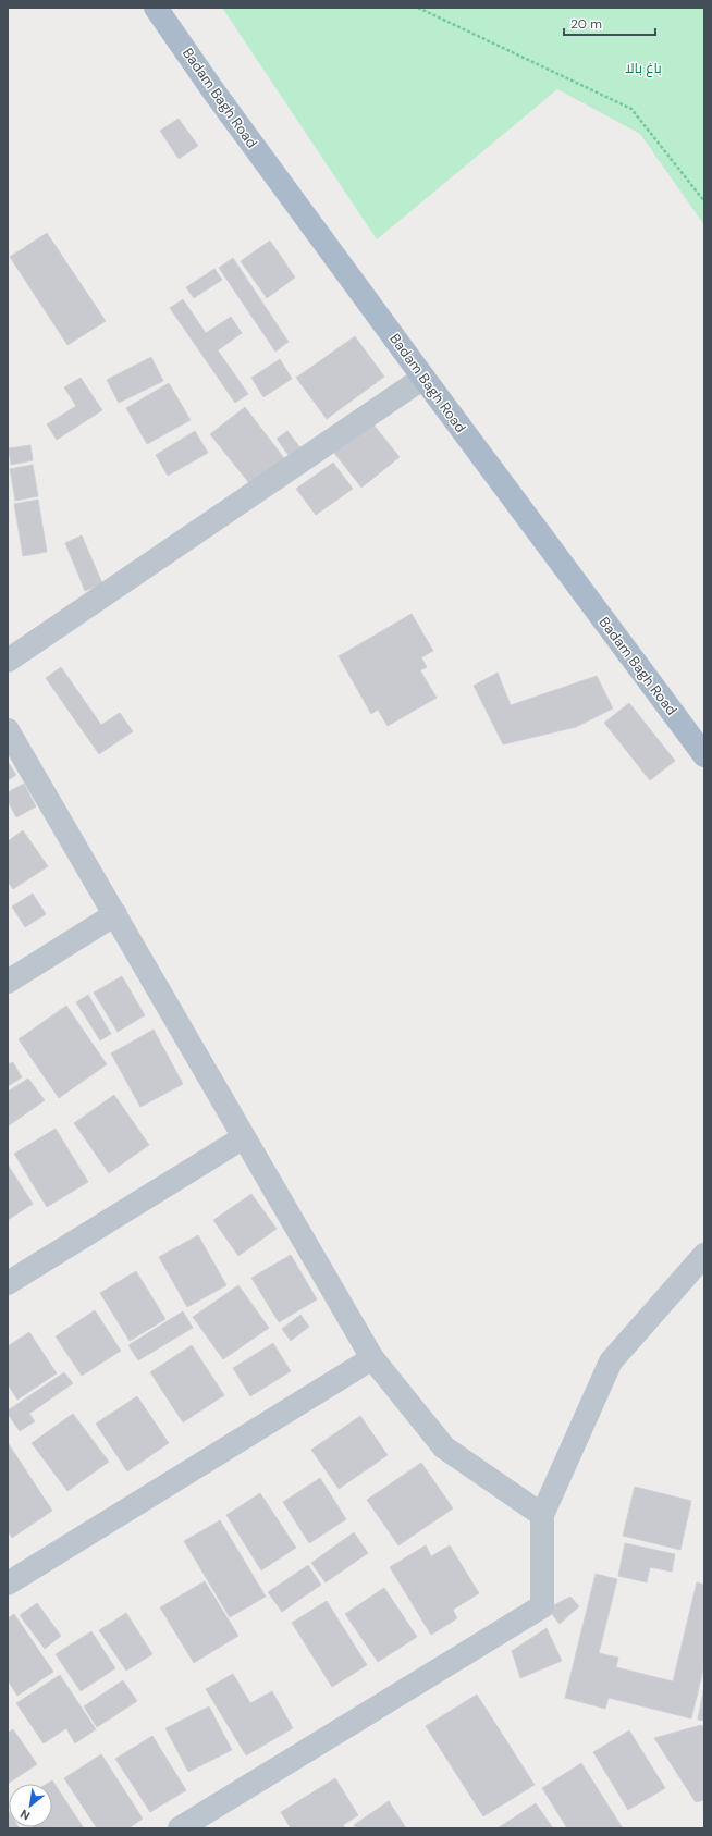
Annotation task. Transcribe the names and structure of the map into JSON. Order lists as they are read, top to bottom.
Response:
{
  "streets": {
    "main road": ["Badam Bagh Road"]
  },
  "parks": ["باغ بالا"],
  "scale_bar": "20 m",
  "north": "bottom left"
}
